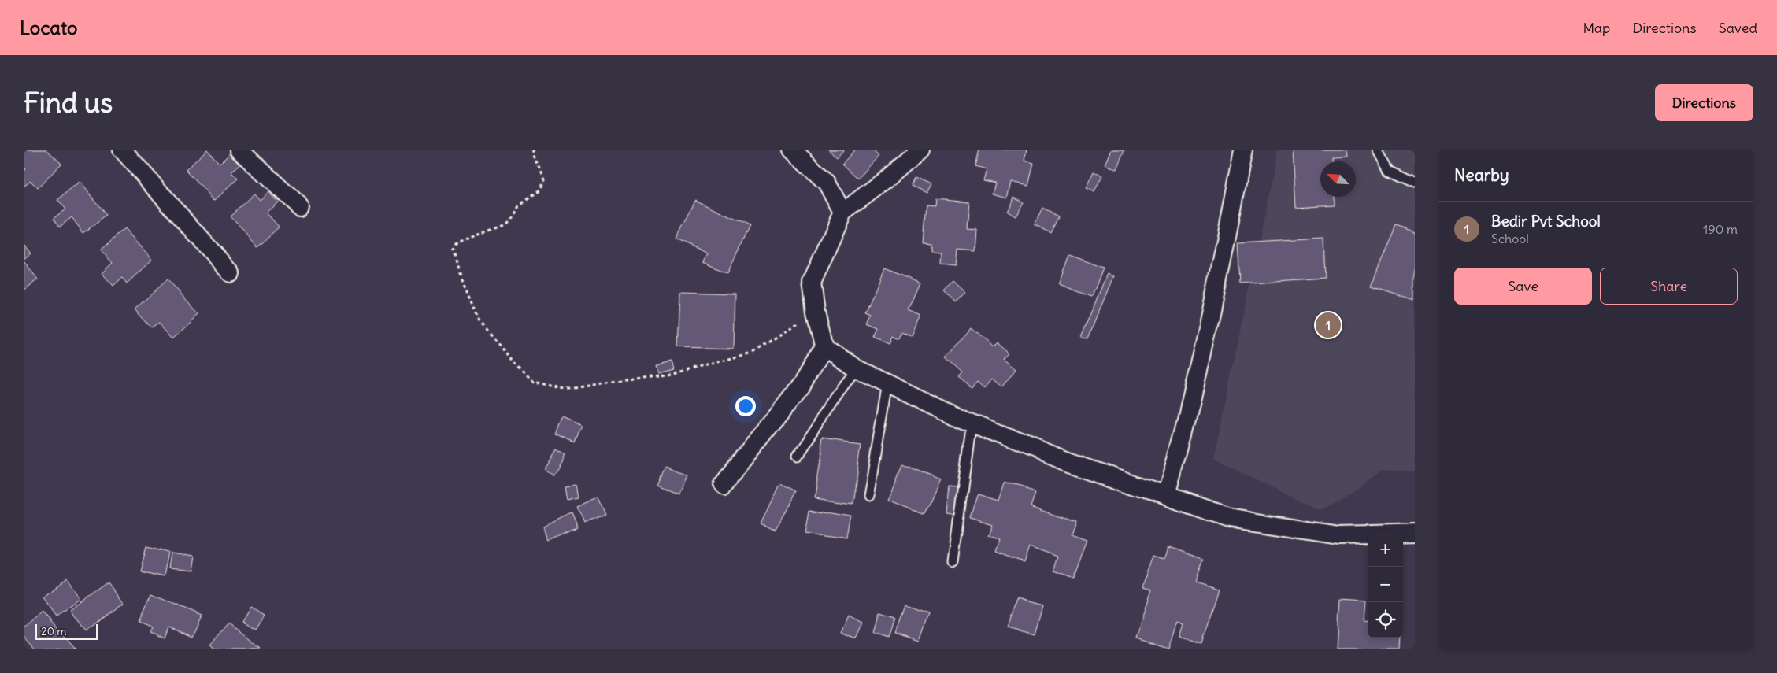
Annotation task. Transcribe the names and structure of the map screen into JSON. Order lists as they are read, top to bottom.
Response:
{
  "scale_bar": "20 m",
  "north": "top left",
  "page": {
    "header": "Locato",
    "nav": ["Map", "Directions", "Saved"],
    "buttons": [
      "Directions",
      ["Save", "Share"]
    ],
    "title": "Find us",
    "heading": "Nearby",
    "list": [
      {
        "mark": "1",
        "name": "Bedir Pvt School",
        "note": "School",
        "value": "190 m"
      }
    ],
    "pins": "1",
    "map_buttons": ["+", "−"],
    "scale": "20 m"
  }
}
